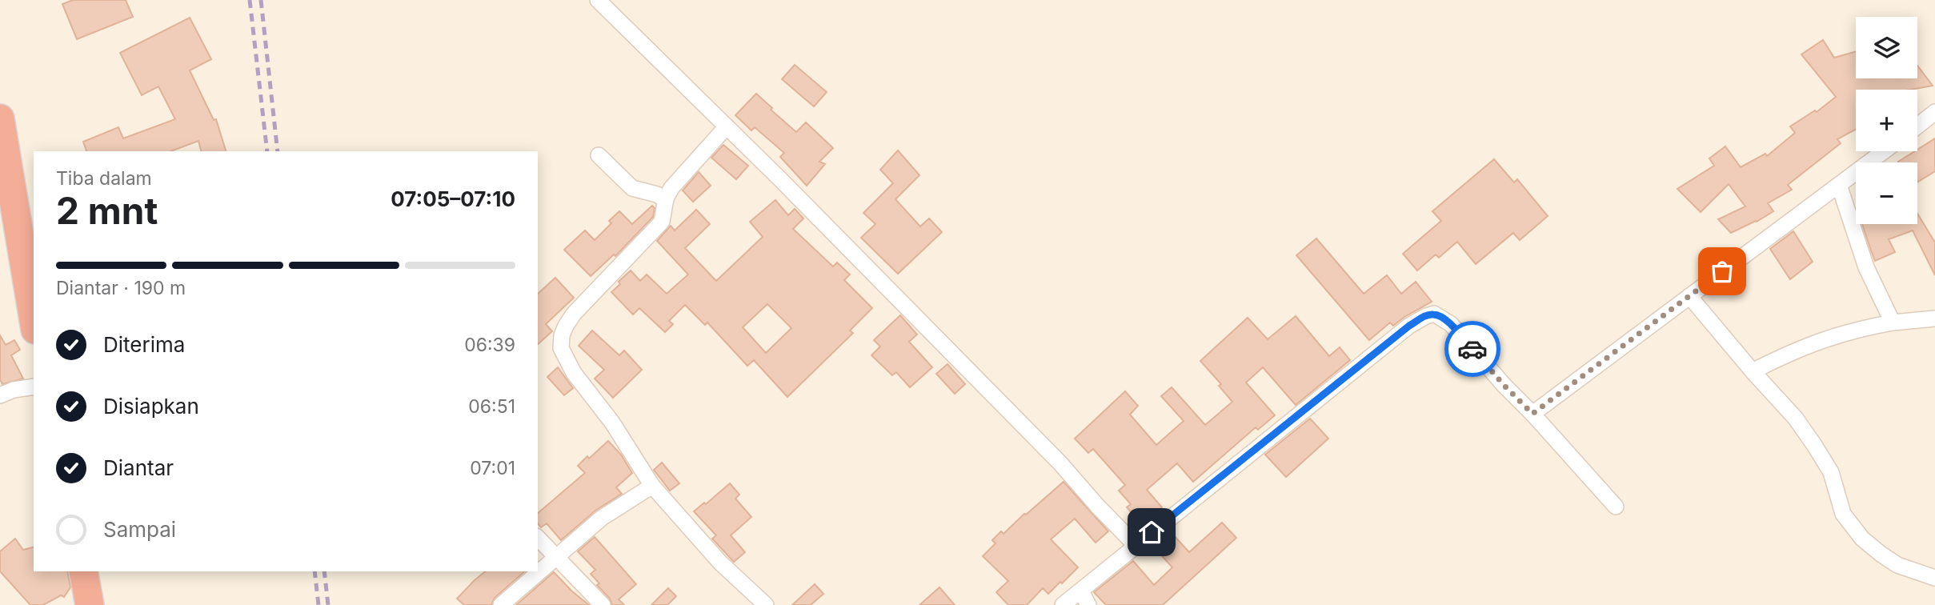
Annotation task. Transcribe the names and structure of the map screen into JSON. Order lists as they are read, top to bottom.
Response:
{
  "page": {
    "map_buttons": ["+", "−"],
    "heading": ["2 mnt", "Tiba dalam", "07:05–07:10"],
    "bar": "Diantar · 190 m",
    "list": [
      ["Diterima", "06:39"],
      ["Disiapkan", "06:51"],
      ["Diantar", "07:01"],
      "Sampai"
    ]
  }
}
